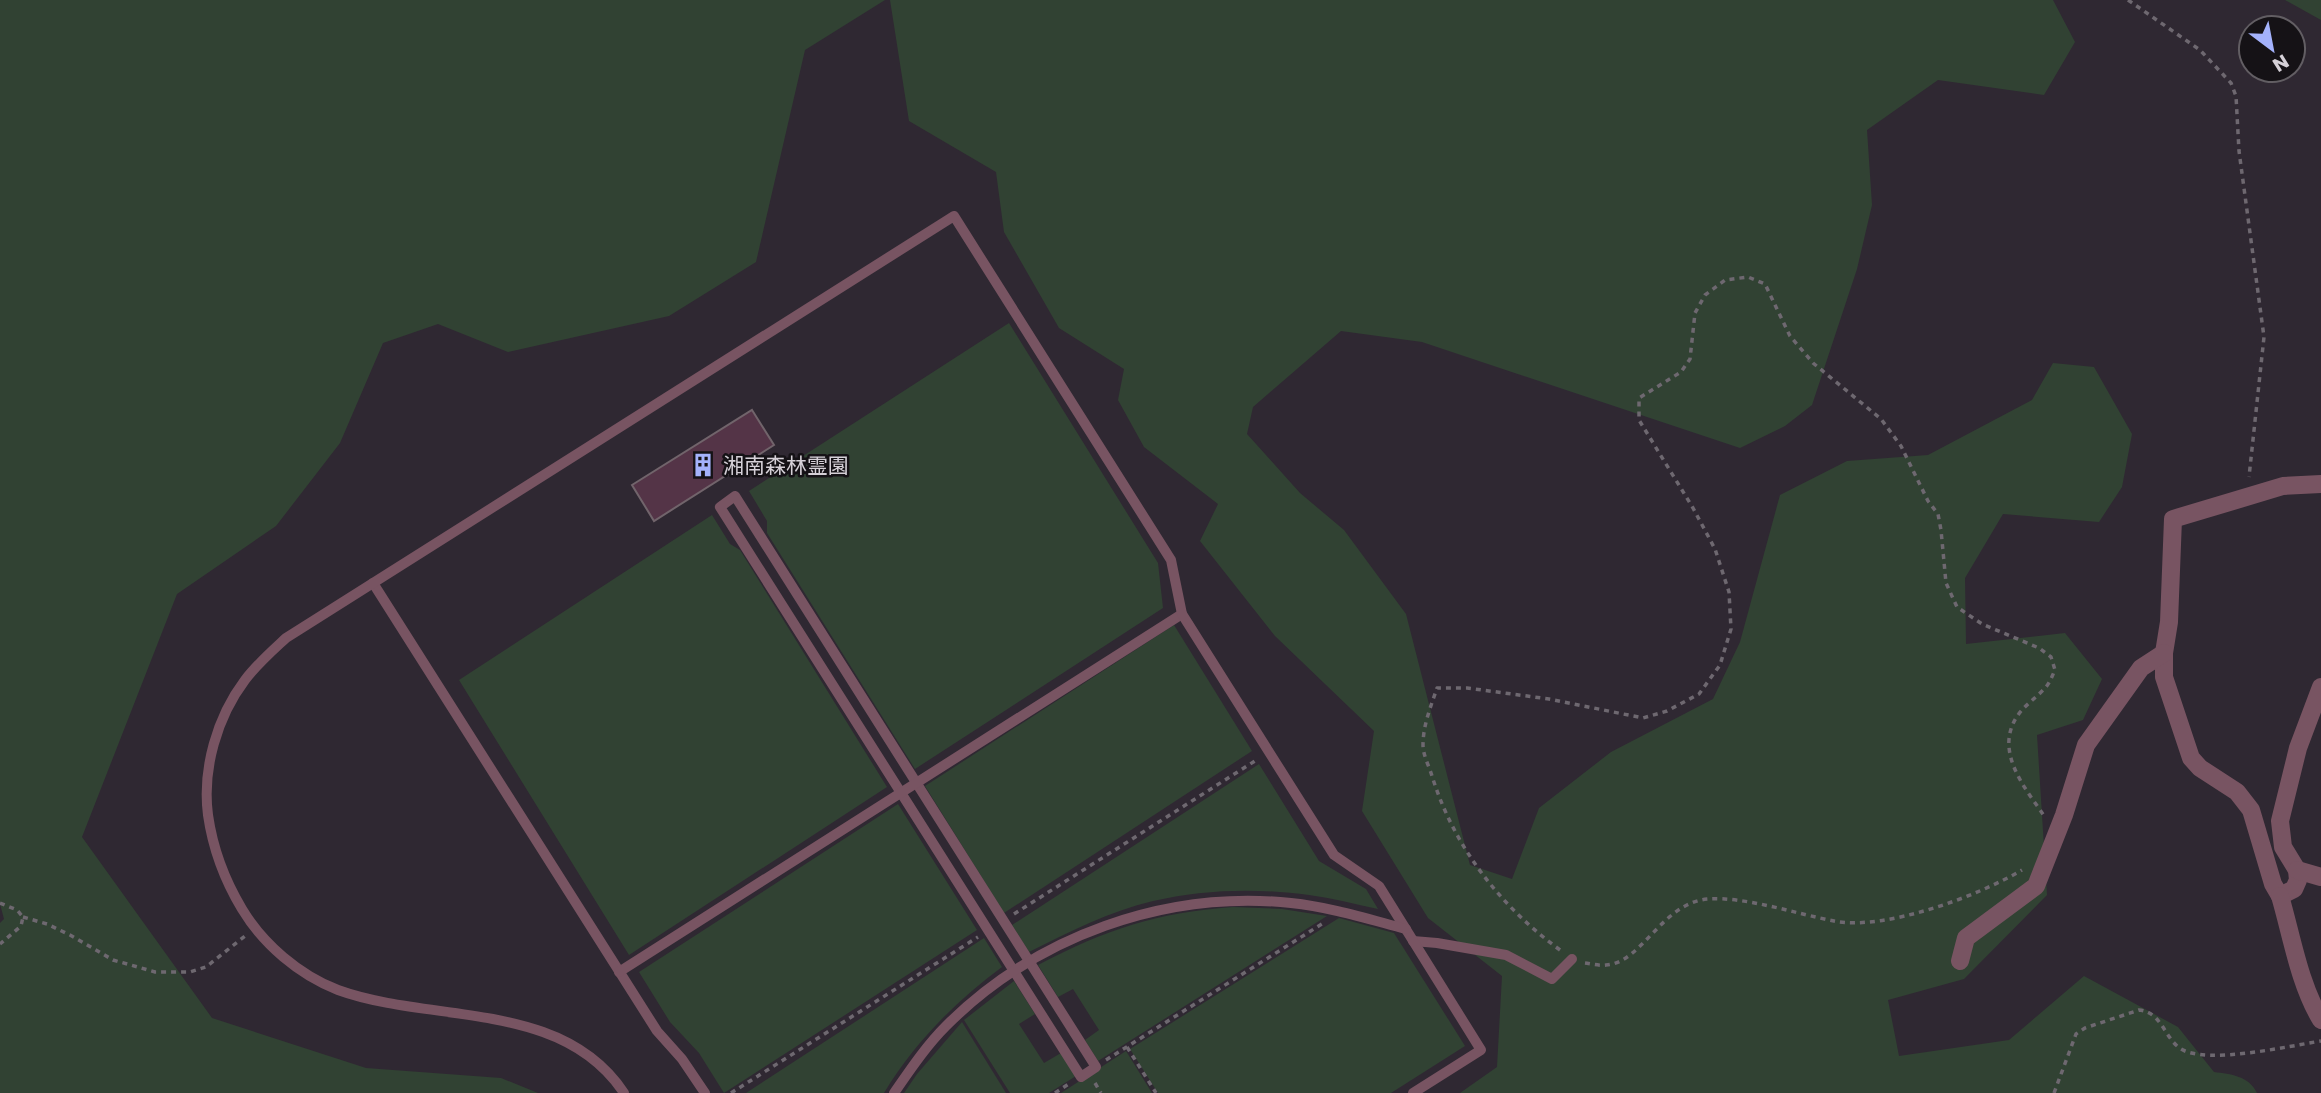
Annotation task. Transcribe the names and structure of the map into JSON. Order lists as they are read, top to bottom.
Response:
{
  "places": {
    "building": ["湘南森林霊園"]
  },
  "north": "bottom right"
}
